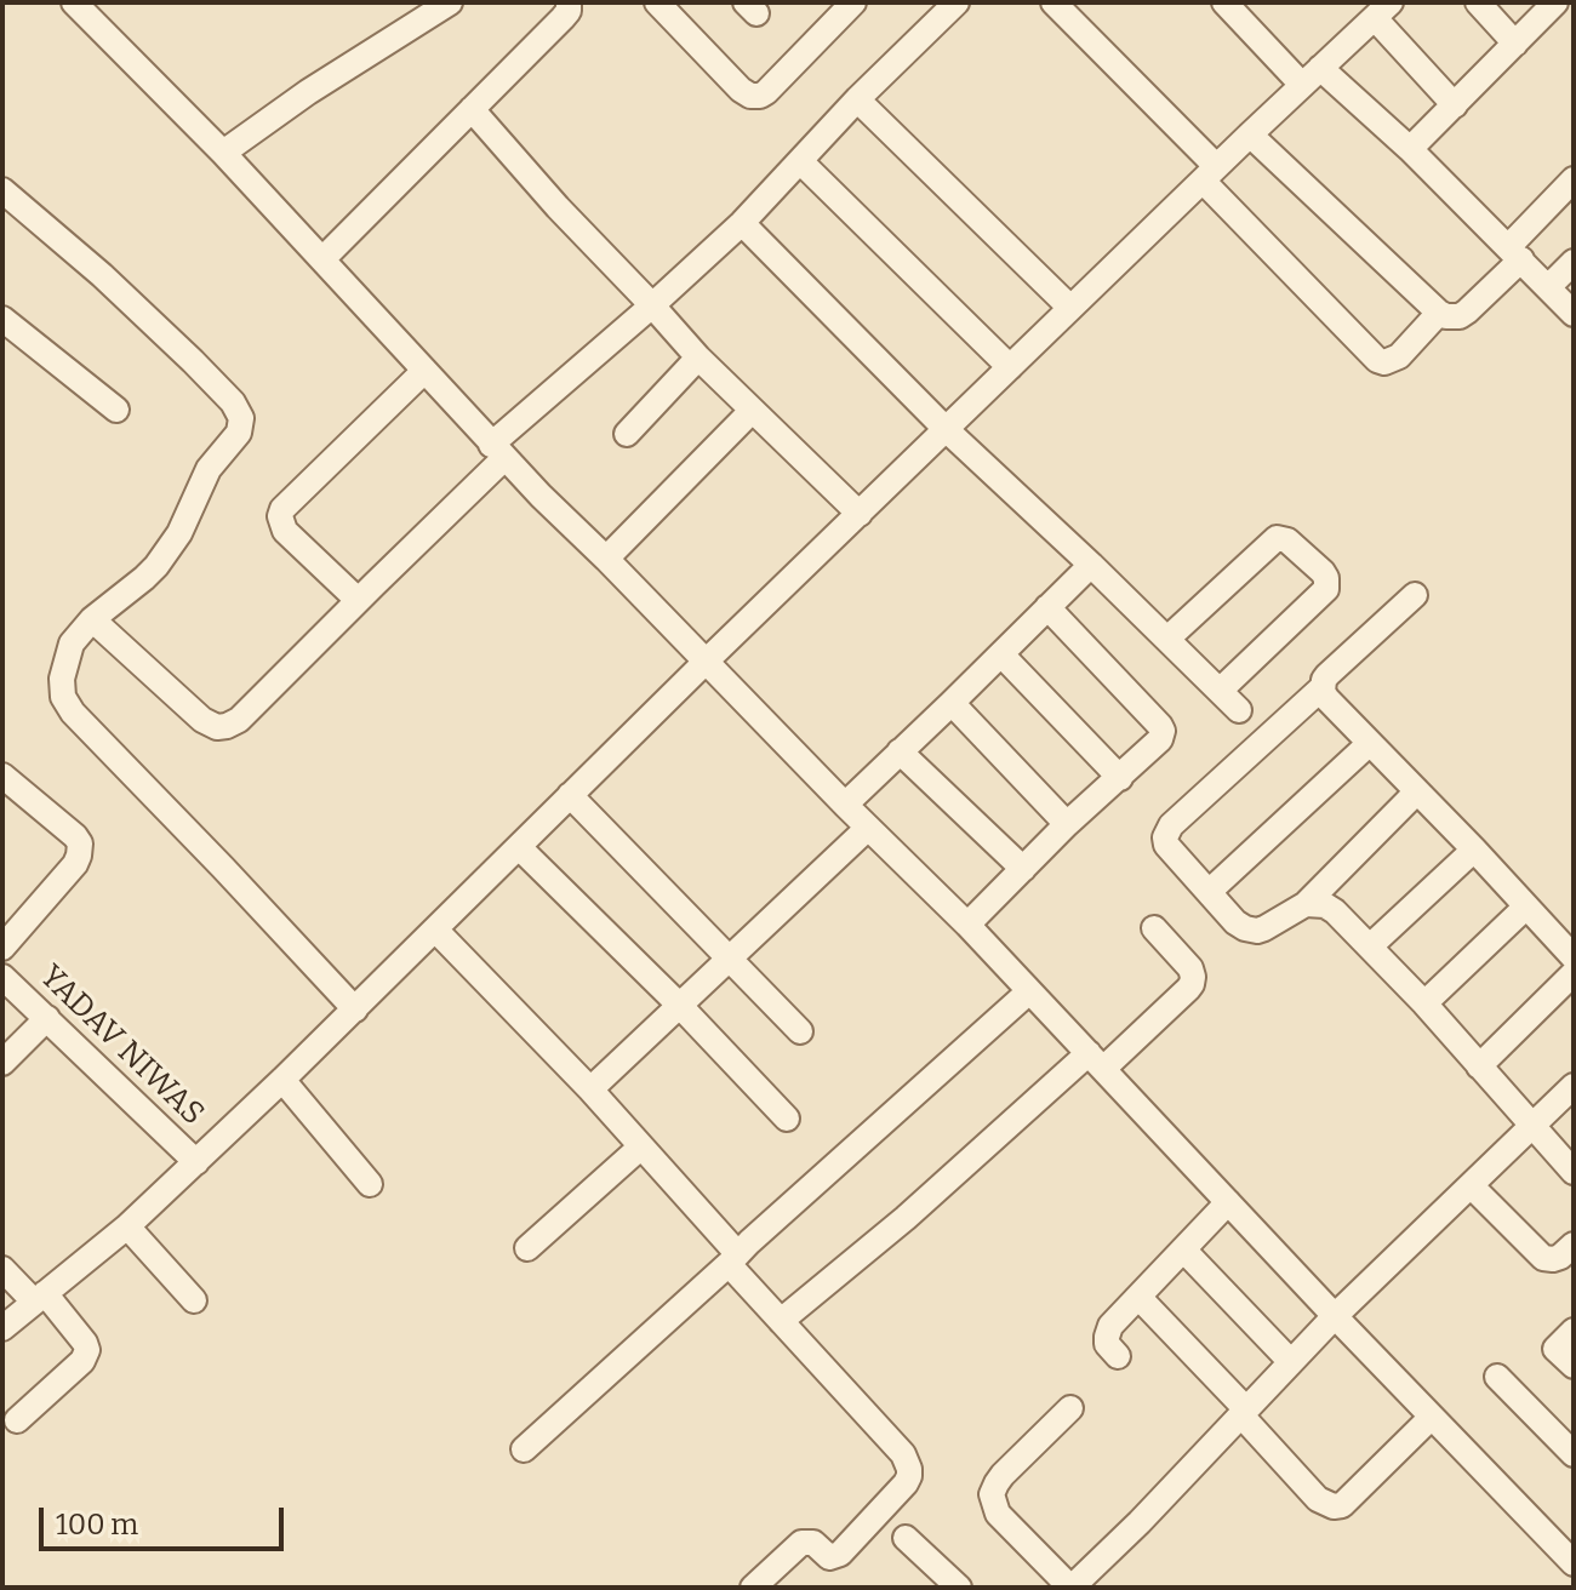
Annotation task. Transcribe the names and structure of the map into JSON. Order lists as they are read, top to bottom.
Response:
{
  "streets": {
    "street": ["YADAV NIWAS"]
  },
  "scale_bar": "100 m"
}
